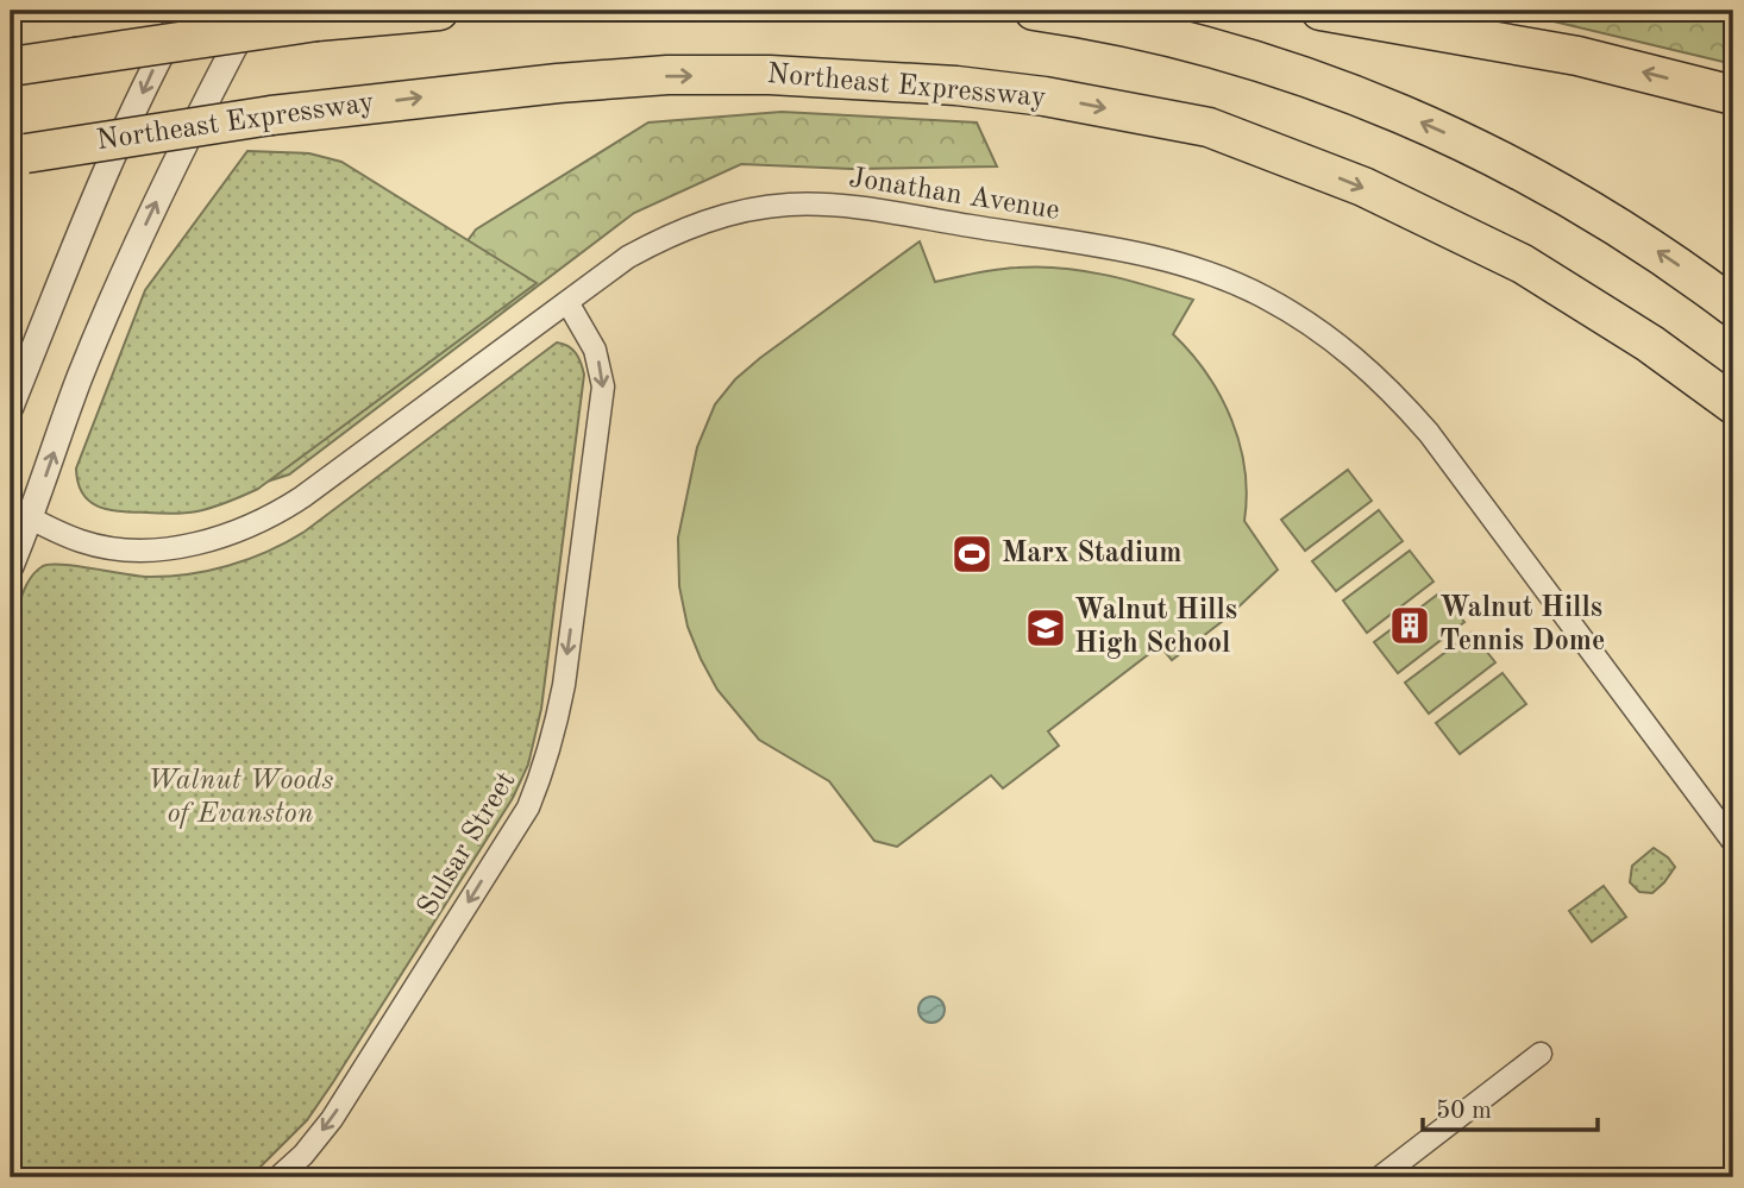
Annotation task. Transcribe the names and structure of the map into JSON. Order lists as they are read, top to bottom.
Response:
{
  "streets": {
    "highway": ["Northeast Expressway"],
    "street": ["Jonathan Avenue", "Sulsar Street"]
  },
  "crossings": [
    ["Jonathan Avenue", "Sulsar Street"]
  ],
  "one_way": ["Sulsar Street"],
  "parks": ["Walnut Woods of Evanston"],
  "places": {
    "sports": ["Marx Stadium"],
    "building": ["Walnut Hills Tennis Dome"],
    "school or university": ["Walnut Hills High School"]
  },
  "scale_bar": "50 m"
}
